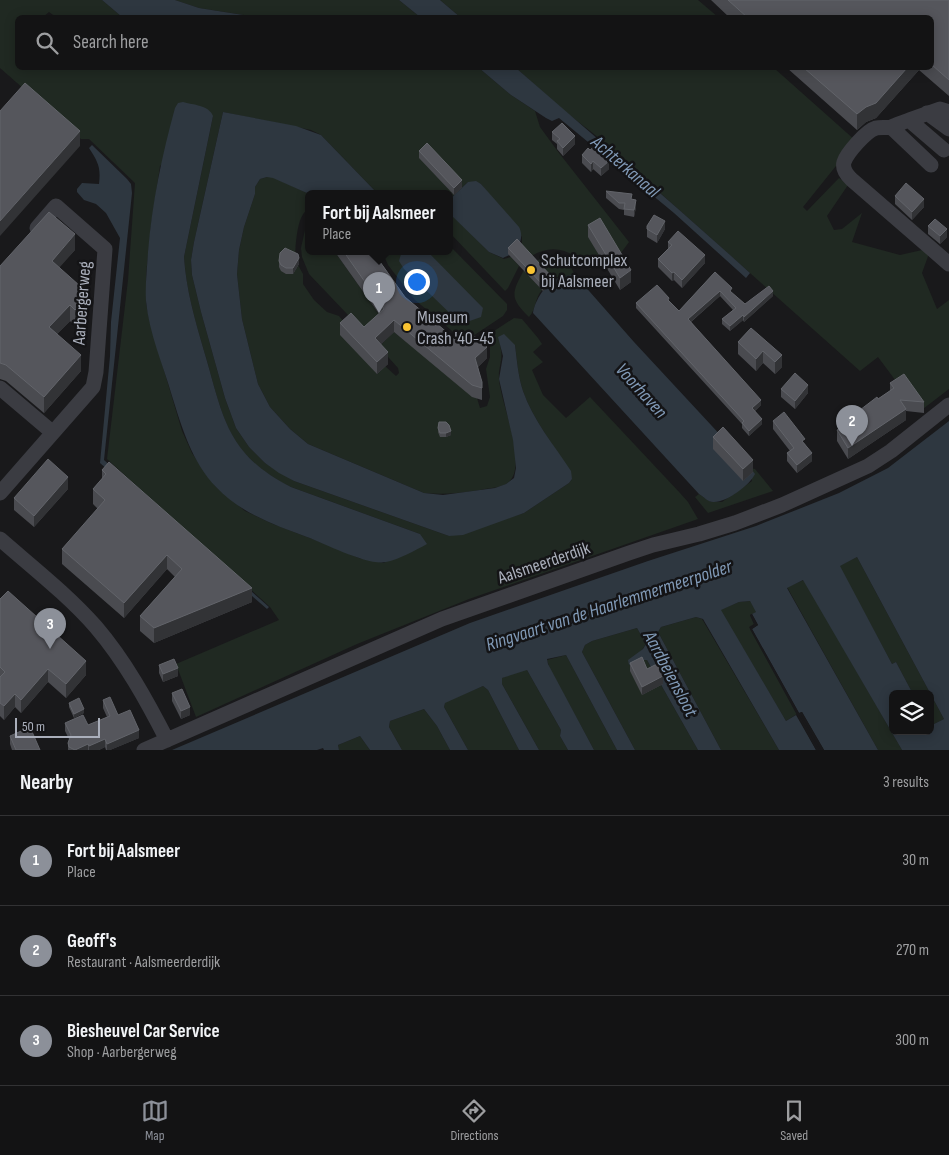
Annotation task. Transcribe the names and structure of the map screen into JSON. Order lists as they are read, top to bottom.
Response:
{
  "streets": {
    "street": ["Aarbergerweg", "Aalsmeerderdijk"]
  },
  "water": [
    "Achterkanaal",
    "Voorhaven",
    "Ringvaart van de Haarlemmermeerpolder",
    "Aardbeiensloot"
  ],
  "places": ["Schutcomplex bij Aalsmeer", "Museum Crash '40-45"],
  "scale_bar": "50 m",
  "page": {
    "search": "Search here",
    "popup": ["Fort bij Aalsmeer", "Place"],
    "pins": ["1", "2", "3"],
    "scale": "50 m",
    "heading": ["Nearby", "3 results"],
    "list": [
      {
        "mark": "1",
        "name": "Fort bij Aalsmeer",
        "note": "Place",
        "value": "30 m"
      },
      {
        "mark": "2",
        "name": "Geoff's",
        "note": "Restaurant · Aalsmeerderdijk",
        "value": "270 m"
      },
      {
        "mark": "3",
        "name": "Biesheuvel Car Service",
        "note": "Shop · Aarbergerweg",
        "value": "300 m"
      }
    ],
    "nav": ["Map", "Directions", "Saved"]
  }
}
